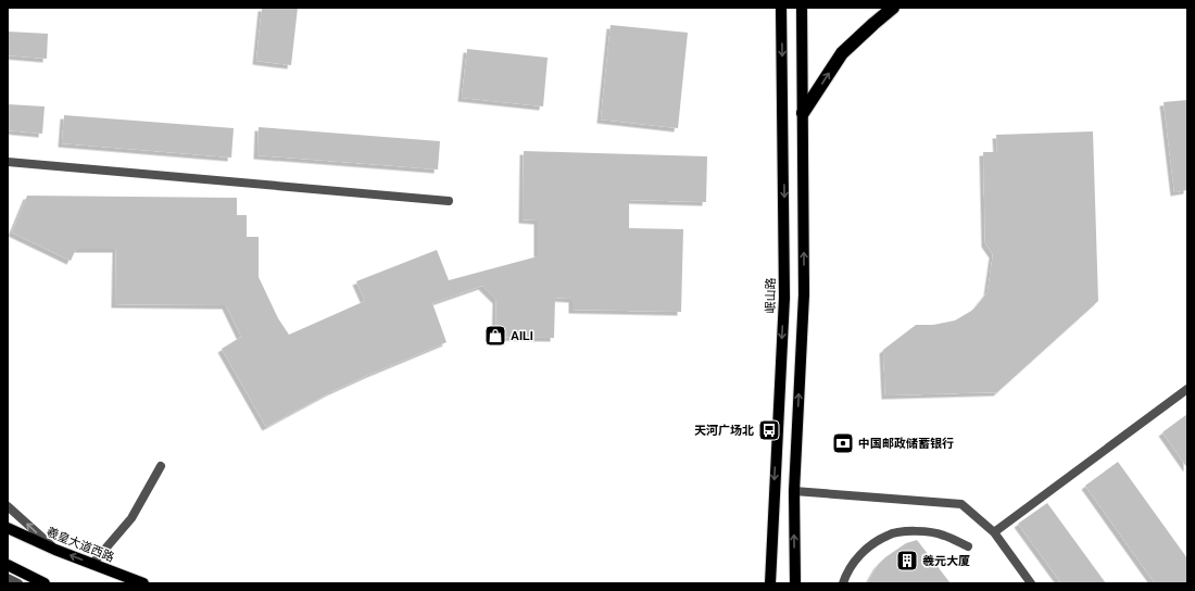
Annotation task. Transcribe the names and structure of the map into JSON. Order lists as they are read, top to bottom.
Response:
{
  "streets": {
    "main road": ["岷山路", "羲皇大道西路"]
  },
  "places": {
    "shop": ["AILI"],
    "bus stop": ["天河广场北"],
    "bank": ["中国邮政储蓄银行"],
    "building": ["羲元大厦"]
  }
}
